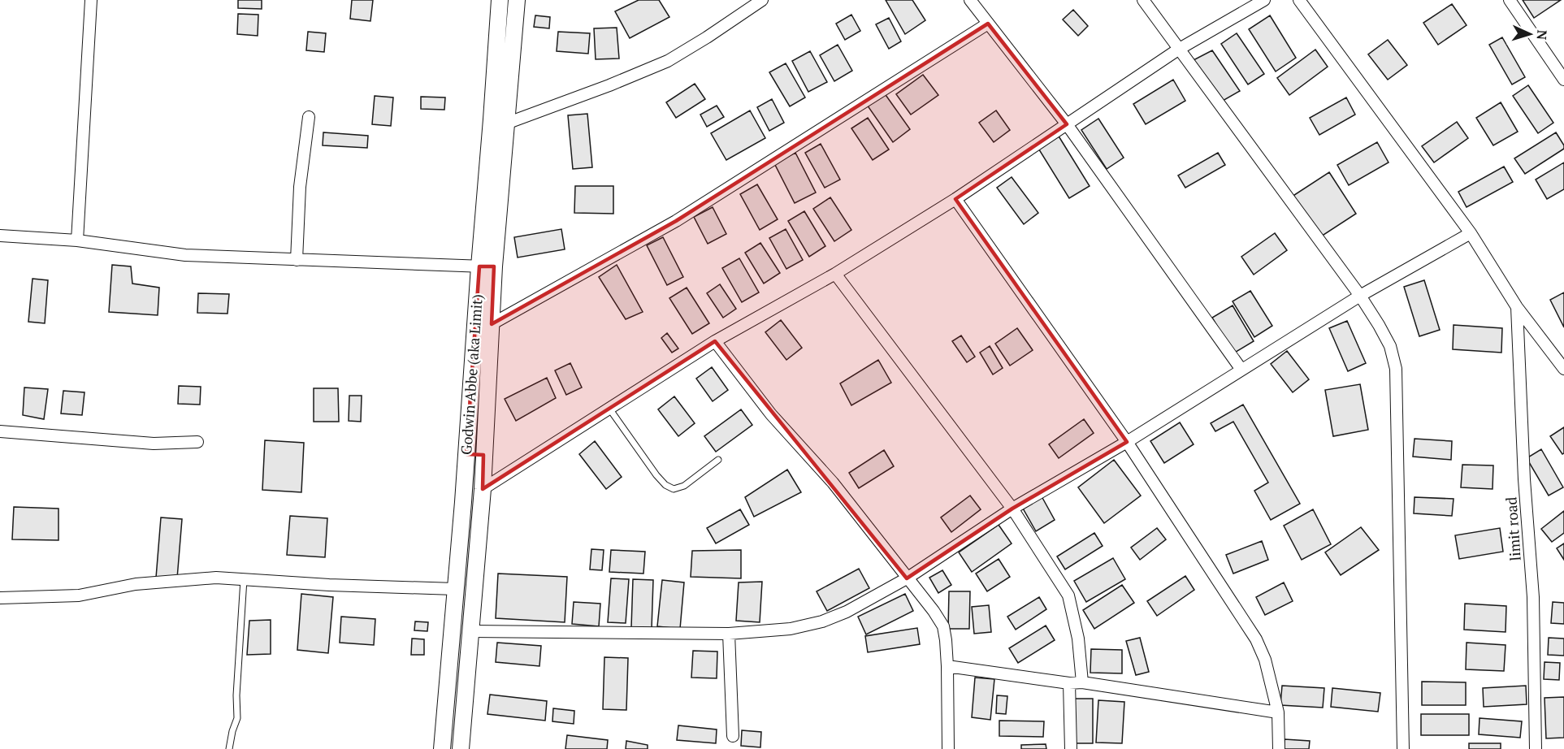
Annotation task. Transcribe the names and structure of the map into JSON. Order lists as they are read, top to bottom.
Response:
{
  "streets": {
    "street": ["Godwin Abbe (aka Limit)", "limit road"]
  },
  "north": "right"
}
